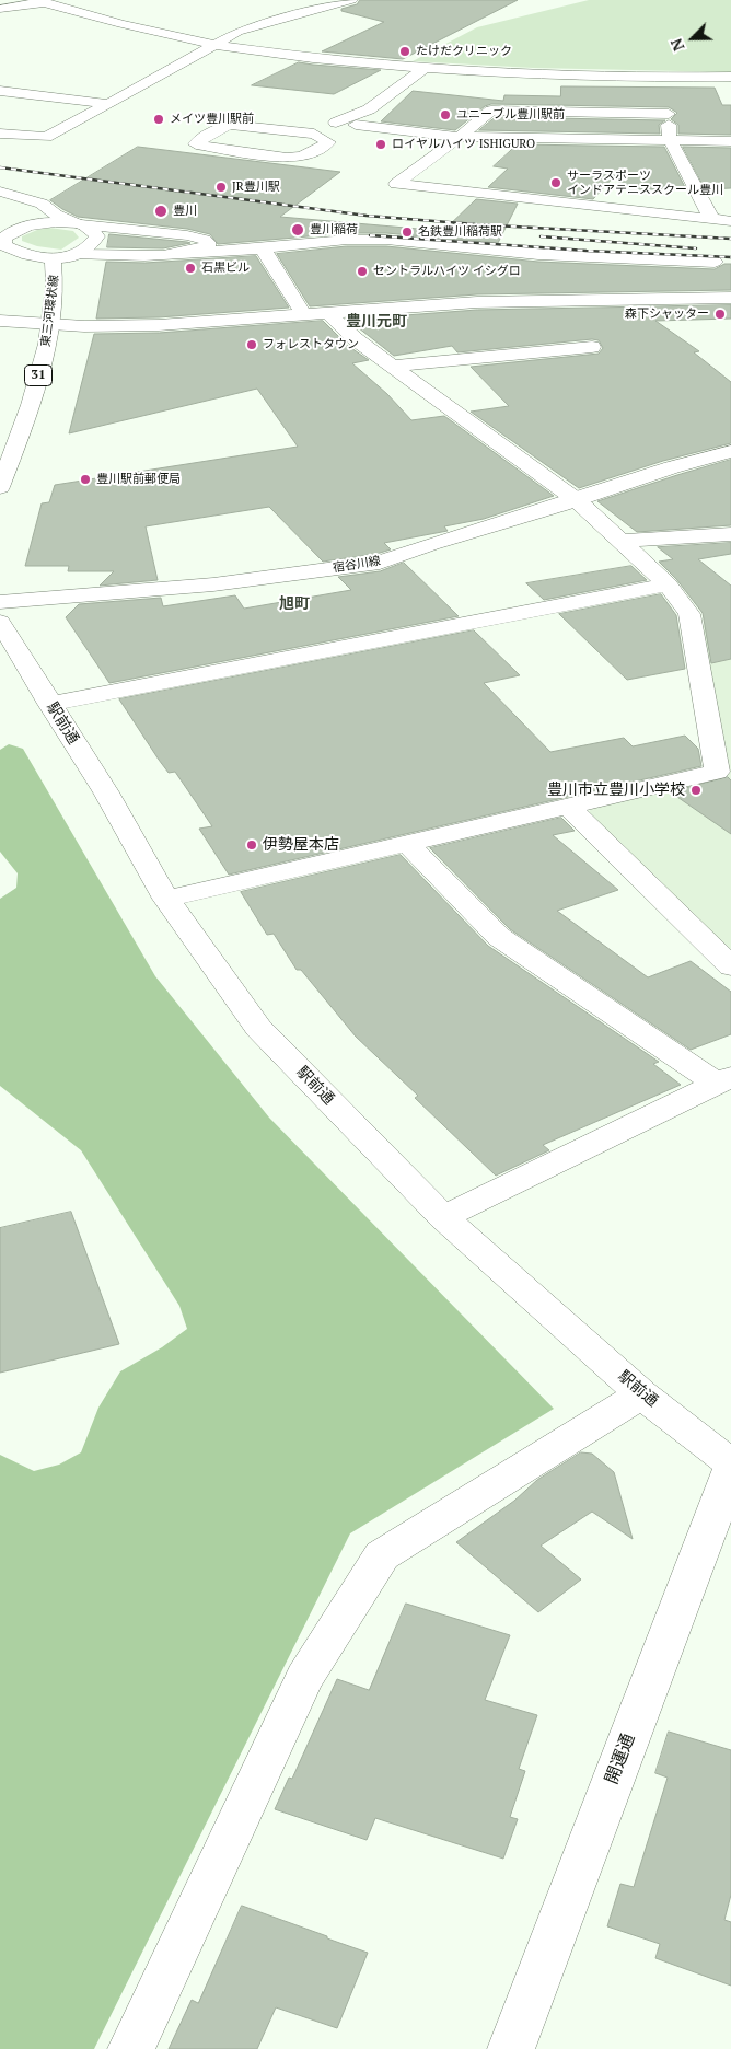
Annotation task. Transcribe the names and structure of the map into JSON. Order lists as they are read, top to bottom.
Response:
{
  "streets": {
    "street": [
      "東三河環状線",
      "31",
      "宿谷川線",
      "駅前通",
      "開運通"
    ]
  },
  "districts": ["豊川元町", "旭町"],
  "places": [
    "たけだクリニック",
    "ユニーブル豊川駅前",
    "メイツ豊川駅前",
    "ロイヤルハイツ ISHIGURO",
    "サーラスポーツ インドアテニススクール豊川",
    "JR豊川駅",
    "豊川",
    "豊川稲荷",
    "名鉄豊川稲荷駅",
    "石黒ビル",
    "セントラルハイツ イシグロ",
    "森下シャッター",
    "フォレストタウン",
    "豊川駅前郵便局",
    "豊川市立豊川小学校",
    "伊勢屋本店"
  ],
  "north": "bottom left"
}
